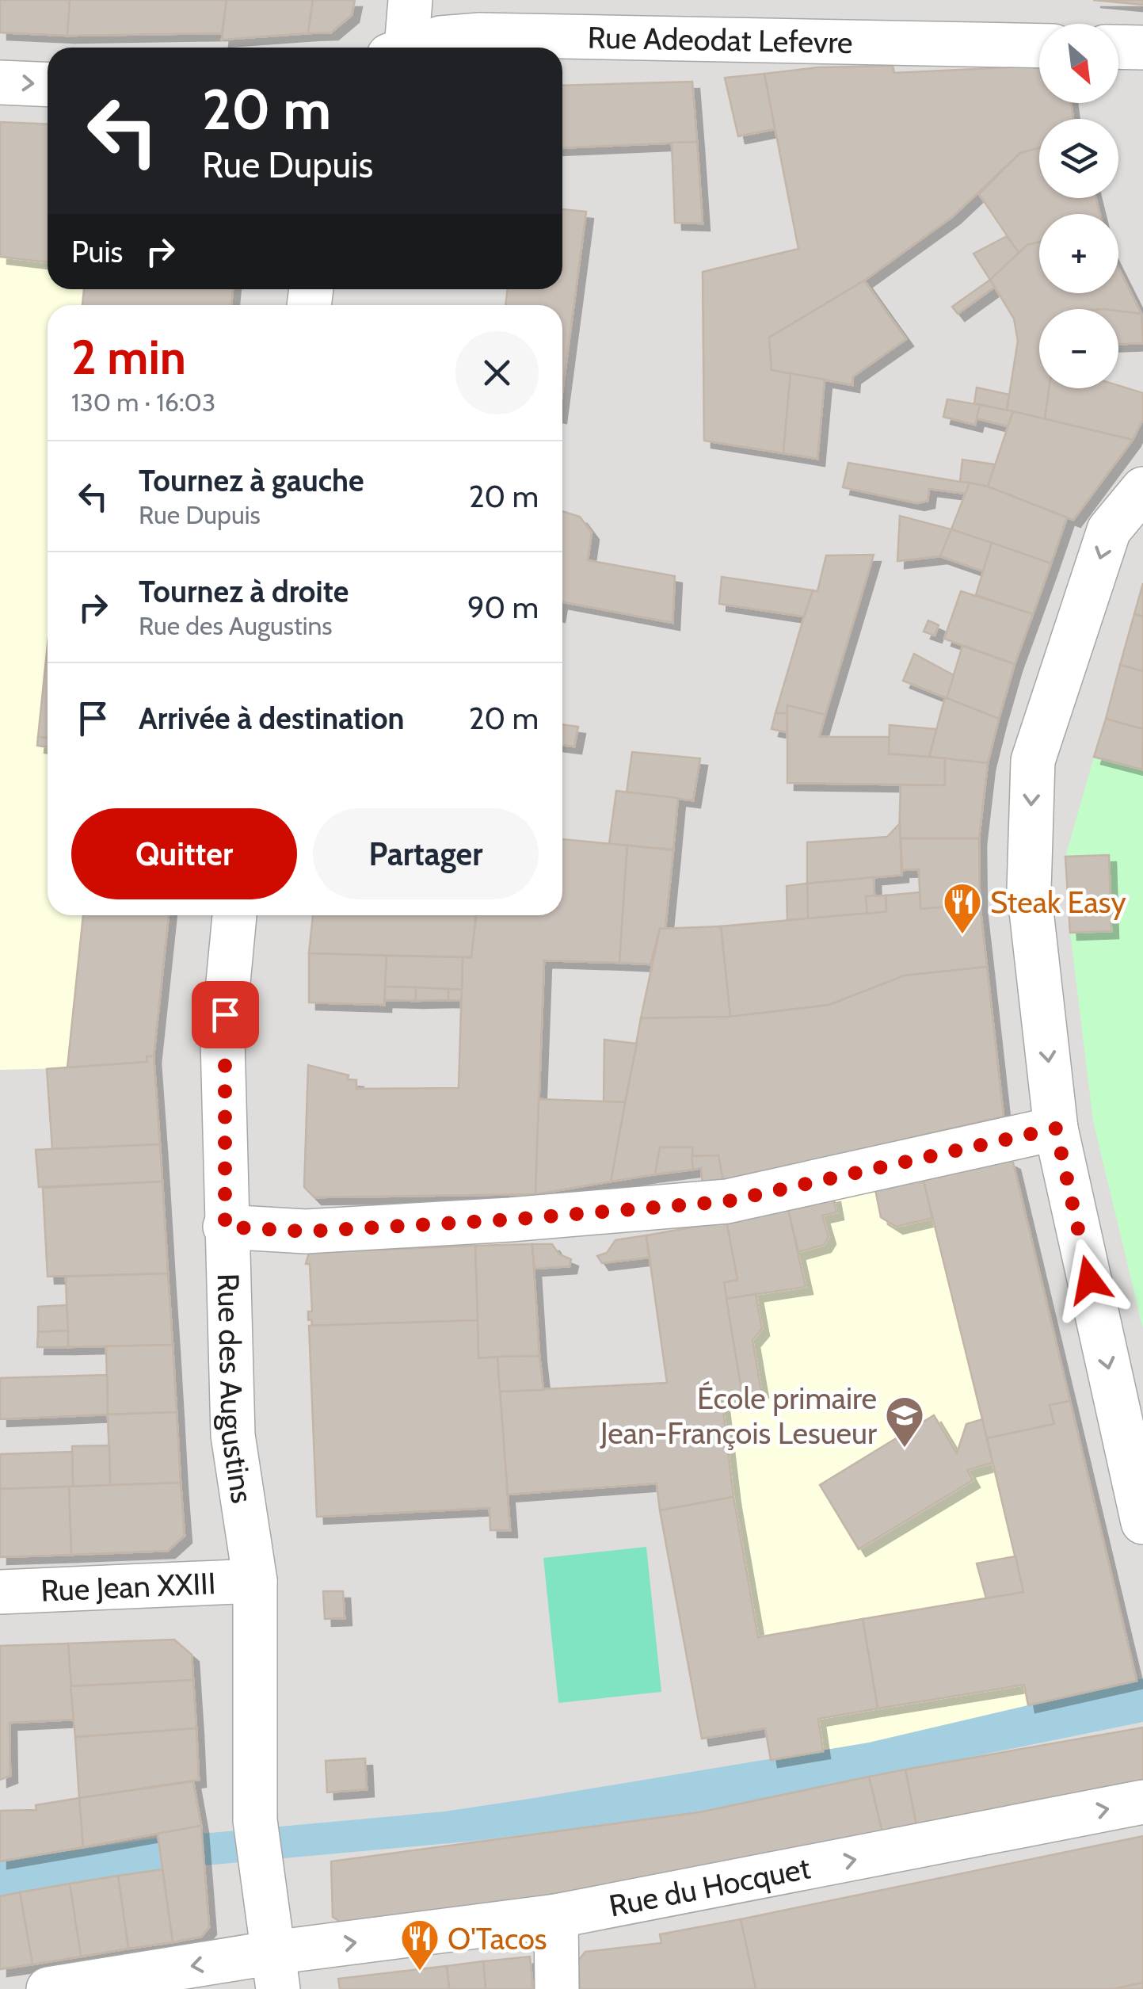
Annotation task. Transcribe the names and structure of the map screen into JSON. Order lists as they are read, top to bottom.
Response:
{
  "streets": {
    "street": [
      "Rue Adeodat Lefevre",
      "Rue des Augustins",
      "Rue Jean XXIII",
      "Rue du Hocquet"
    ]
  },
  "crossings": [
    ["Rue des Augustins", "Rue Jean XXIII"],
    ["Rue des Augustins", "Rue du Hocquet"]
  ],
  "places": {
    "restaurant": ["Steak Easy", "O'Tacos"],
    "school or university": ["École primaire Jean-François Lesueur"]
  },
  "north": "bottom right",
  "page": {
    "map_buttons": ["+", "−"],
    "turn": ["20 m", "Rue Dupuis"],
    "then": "Puis",
    "heading": ["2 min", "130 m · 16:03"],
    "list": [
      {
        "name": "Tournez à gauche",
        "note": "Rue Dupuis",
        "value": "20 m"
      },
      {
        "name": "Tournez à droite",
        "note": "Rue des Augustins",
        "value": "90 m"
      },
      {
        "name": "Arrivée à destination",
        "value": "20 m"
      }
    ],
    "buttons": ["Quitter", "Partager"]
  }
}
